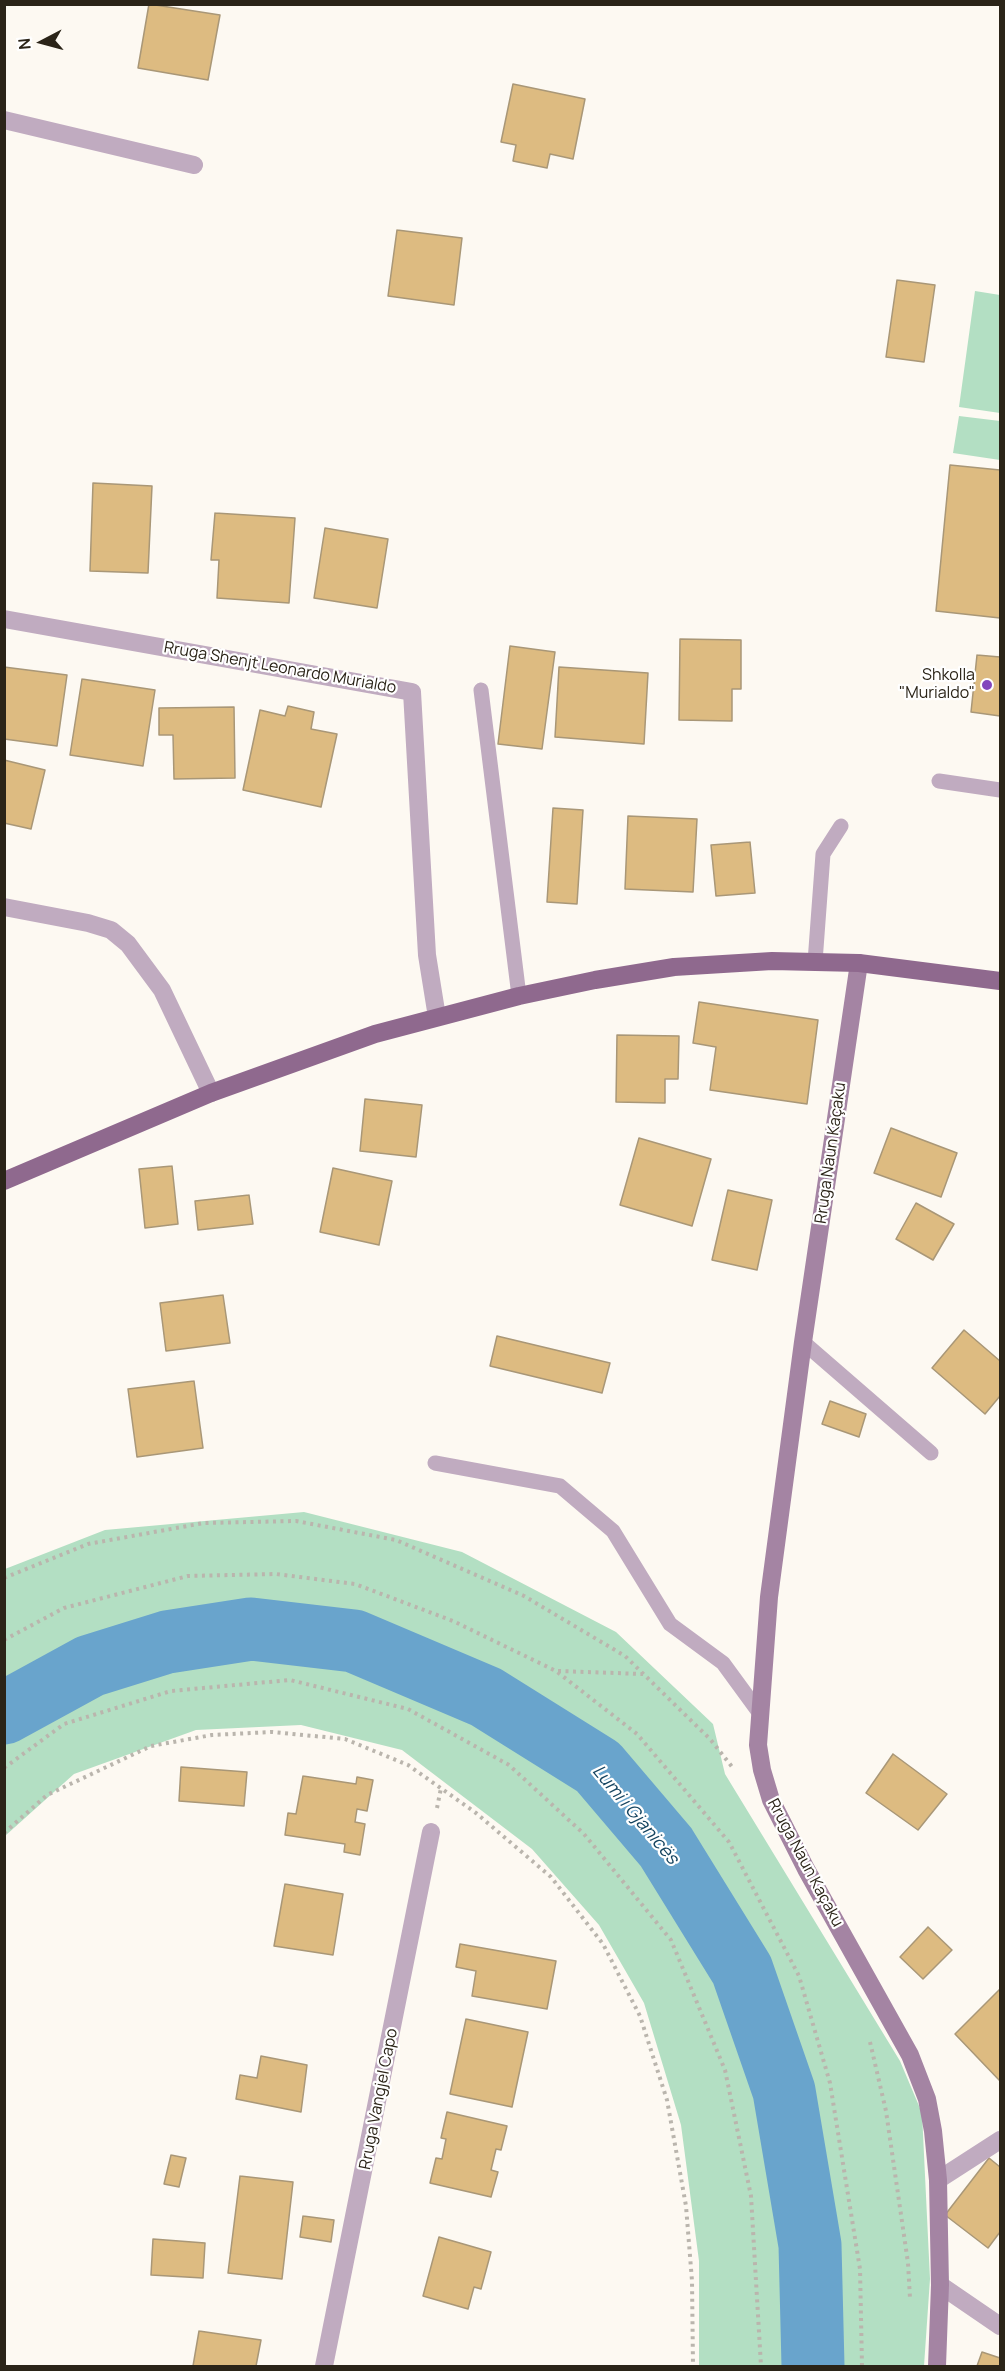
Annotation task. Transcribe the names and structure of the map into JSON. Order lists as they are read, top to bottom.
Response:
{
  "streets": {
    "street": ["Rruga Shenjt Leonardo Murialdo", "Rruga Naun Kaçaku", "Rruga Vangjel Capo"]
  },
  "water": ["Lumi i Gjanicës"],
  "places": ["Shkolla \"Murialdo\""],
  "north": "left"
}
